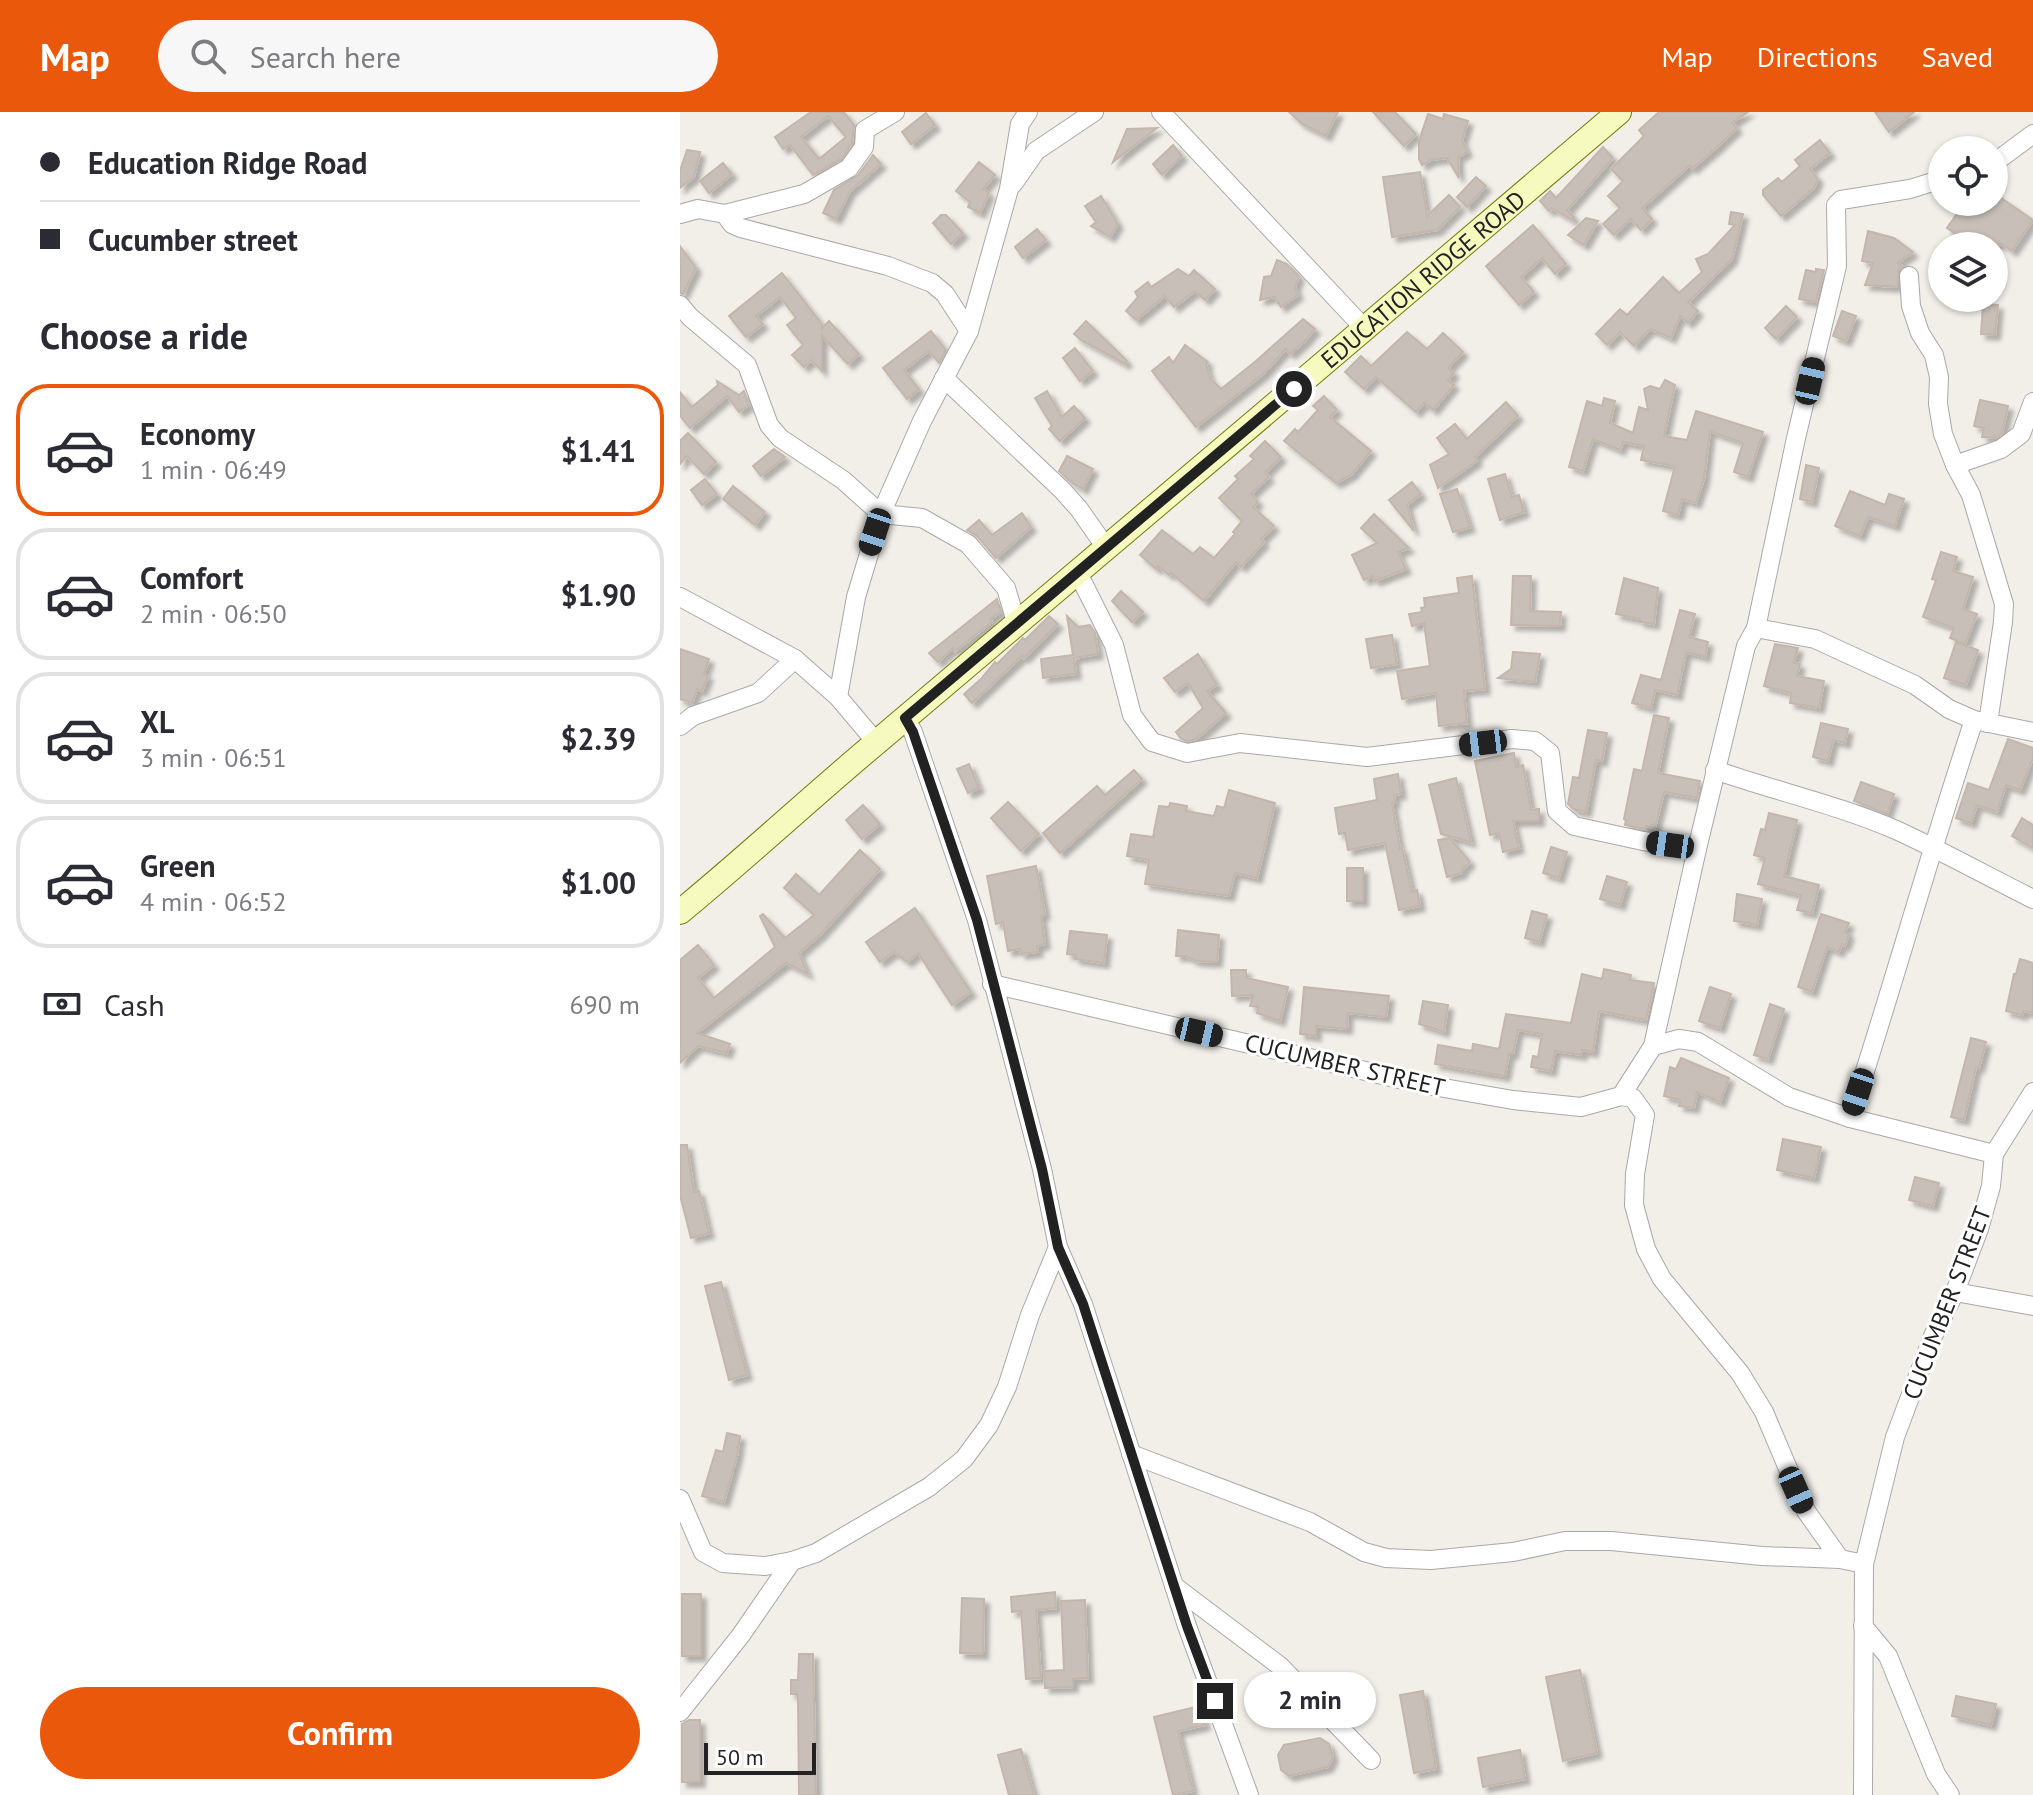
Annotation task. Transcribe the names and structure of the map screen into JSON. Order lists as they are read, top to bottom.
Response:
{
  "streets": {
    "main road": ["EDUCATION RIDGE ROAD"],
    "street": ["CUCUMBER STREET"]
  },
  "scale_bar": "50 m",
  "page": {
    "header": "Map",
    "search": "Search here",
    "nav": ["Map", "Directions", "Saved"],
    "banner": ["Education Ridge Road", "Cucumber street"],
    "heading": "Choose a ride",
    "list": [
      {
        "name": "Economy",
        "note": "1 min · 06:49",
        "value": "$1.41"
      },
      {
        "name": "Comfort",
        "note": "2 min · 06:50",
        "value": "$1.90"
      },
      {
        "name": "XL",
        "note": "3 min · 06:51",
        "value": "$2.39"
      },
      {
        "name": "Green",
        "note": "4 min · 06:52",
        "value": "$1.00"
      }
    ],
    "pay": ["Cash", "690 m"],
    "buttons": "Confirm",
    "bubble": "2 min",
    "scale": "50 m"
  }
}
